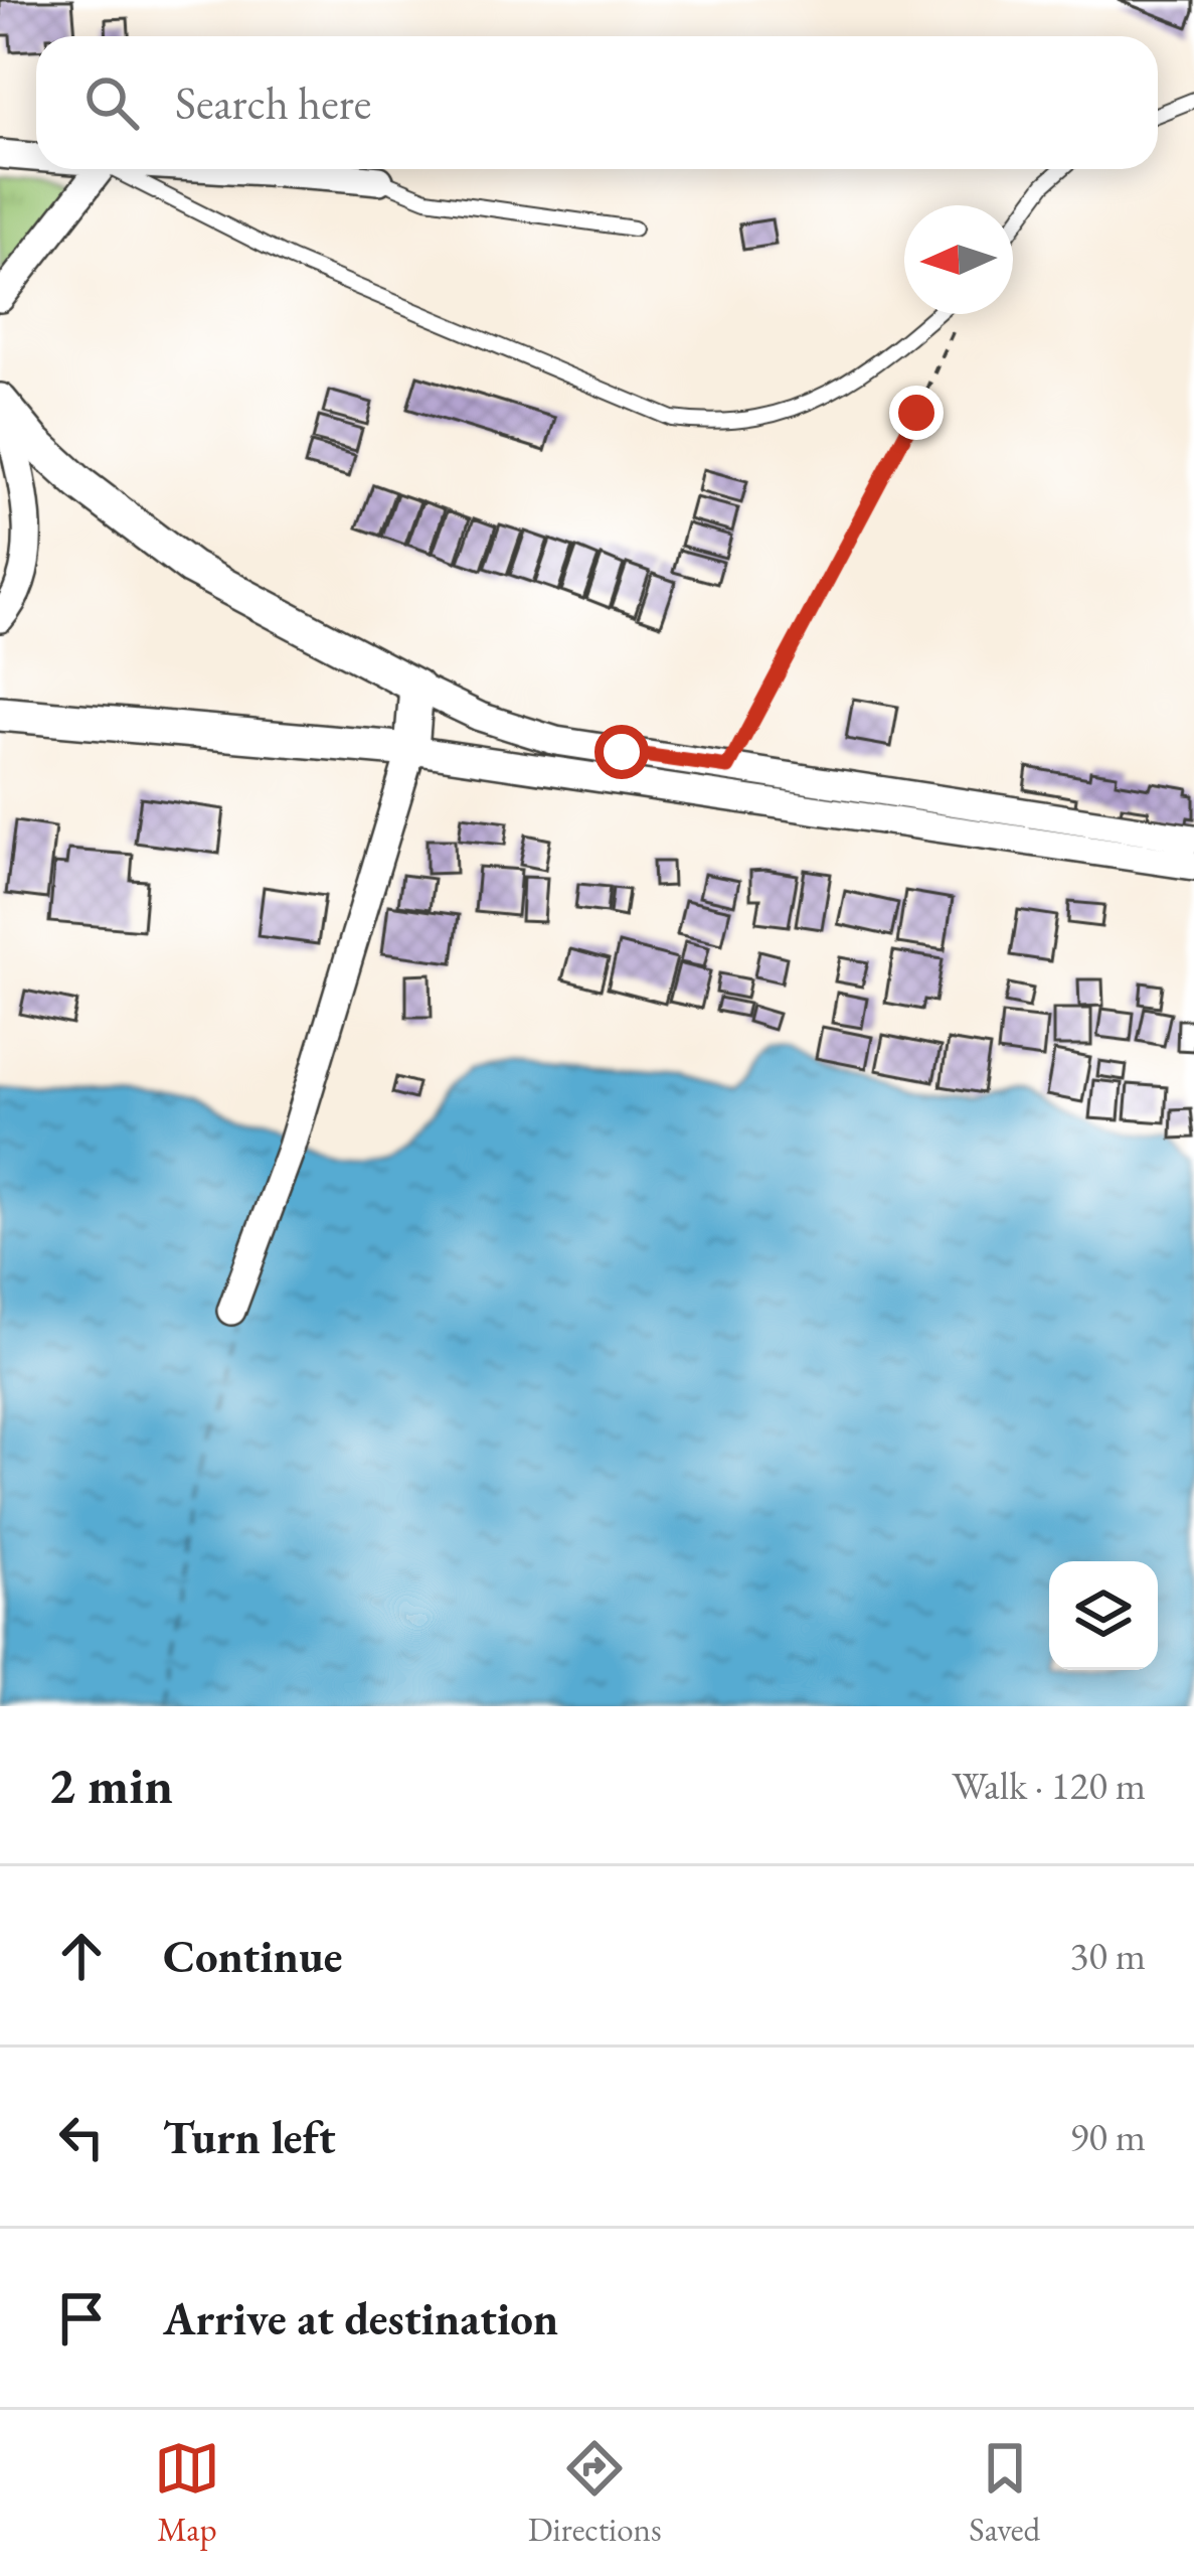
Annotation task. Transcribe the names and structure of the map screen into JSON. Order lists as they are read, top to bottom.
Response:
{
  "north": "left",
  "page": {
    "search": "Search here",
    "heading": ["2 min", "Walk · 120 m"],
    "list": [
      ["Continue", "30 m"],
      ["Turn left", "90 m"],
      "Arrive at destination"
    ],
    "nav": ["Map", "Directions", "Saved"]
  }
}
